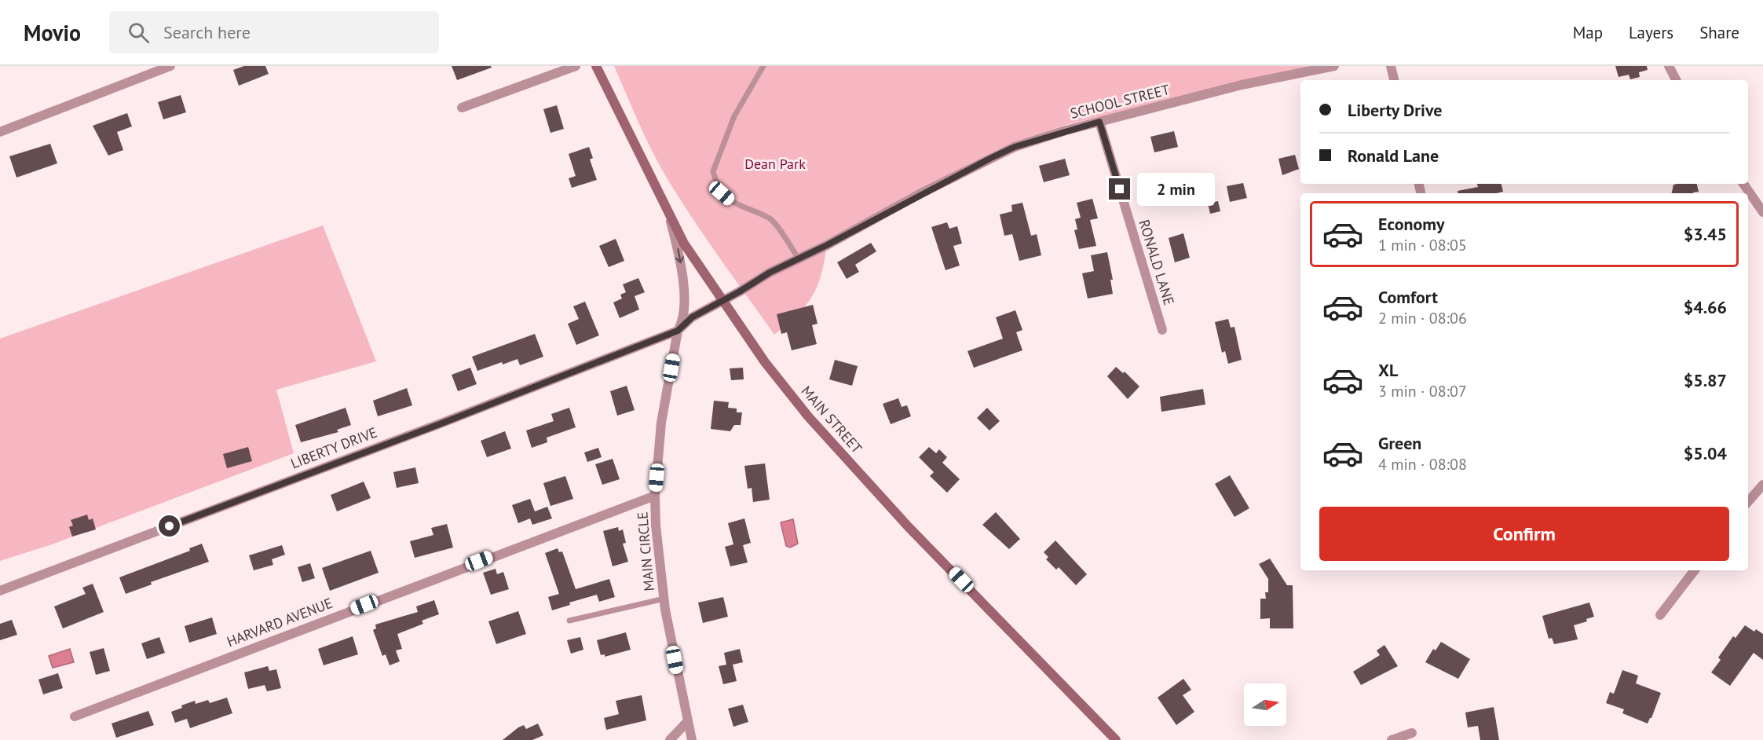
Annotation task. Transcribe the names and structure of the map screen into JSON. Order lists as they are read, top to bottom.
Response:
{
  "streets": {
    "main road": ["MAIN STREET"],
    "street": [
      "SCHOOL STREET",
      "RONALD LANE",
      "LIBERTY DRIVE",
      "MAIN CIRCLE",
      "HARVARD AVENUE"
    ]
  },
  "crossings": [
    ["SCHOOL STREET", "RONALD LANE"],
    ["SCHOOL STREET", "MAIN STREET"],
    ["MAIN STREET", "MAIN CIRCLE"],
    ["LIBERTY DRIVE", "MAIN CIRCLE"],
    ["MAIN CIRCLE", "HARVARD AVENUE"]
  ],
  "parks": ["Dean Park"],
  "north": "right",
  "page": {
    "header": "Movio",
    "search": "Search here",
    "nav": ["Map", "Layers", "Share"],
    "banner": ["Liberty Drive", "Ronald Lane"],
    "bubble": "2 min",
    "list": [
      {
        "name": "Economy",
        "note": "1 min · 08:05",
        "value": "$3.45"
      },
      {
        "name": "Comfort",
        "note": "2 min · 08:06",
        "value": "$4.66"
      },
      {
        "name": "XL",
        "note": "3 min · 08:07",
        "value": "$5.87"
      },
      {
        "name": "Green",
        "note": "4 min · 08:08",
        "value": "$5.04"
      }
    ],
    "buttons": "Confirm"
  }
}
